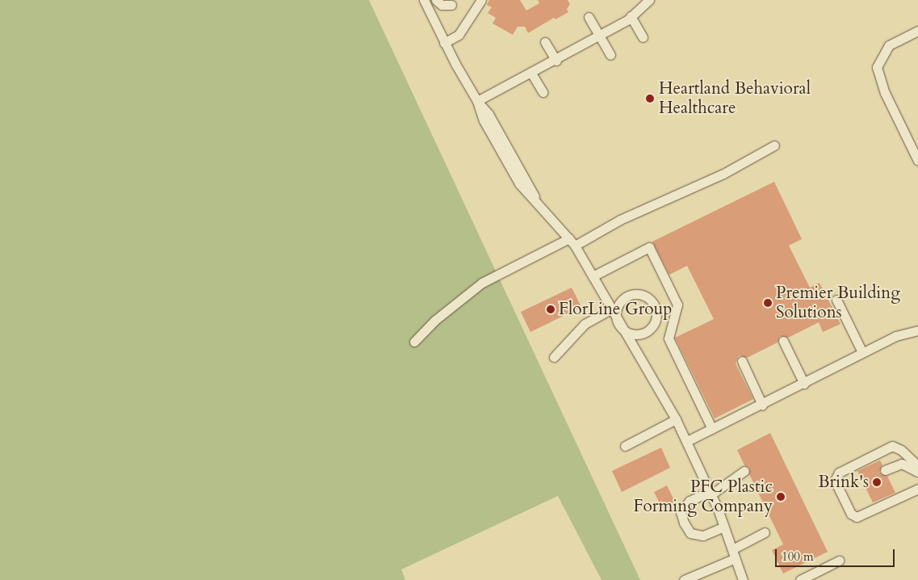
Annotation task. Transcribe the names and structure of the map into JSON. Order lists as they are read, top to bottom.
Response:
{
  "places": [
    "Heartland Behavioral Healthcare",
    "Premier Building Solutions",
    "FlorLine Group",
    "Brink's",
    "PFC Plastic Forming Company"
  ],
  "scale_bar": "100 m"
}
